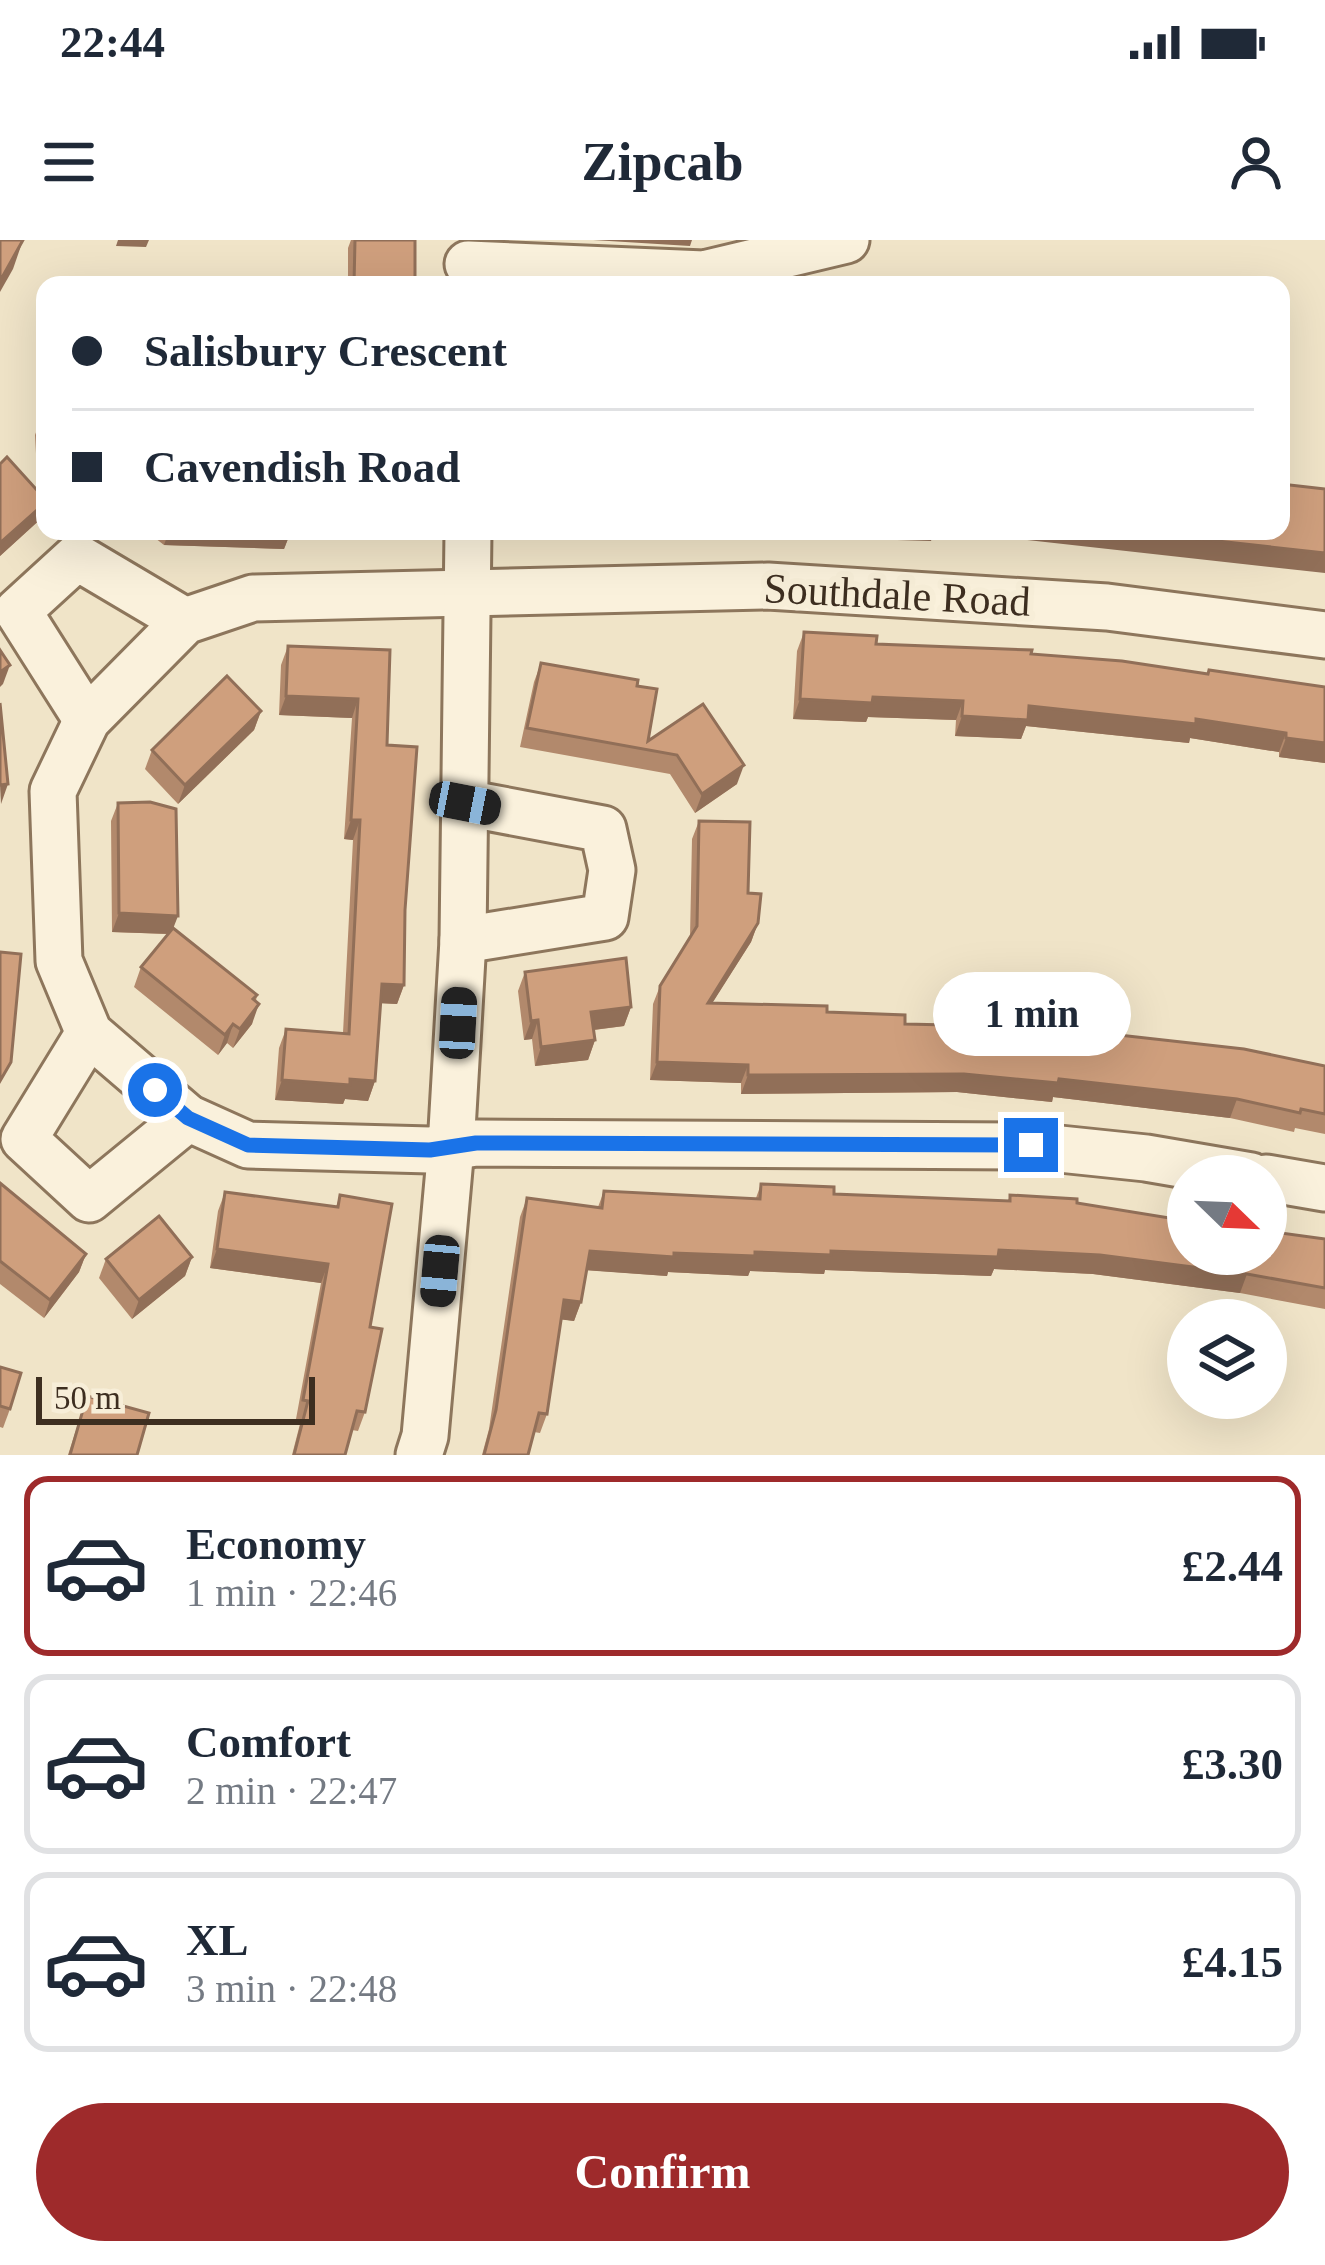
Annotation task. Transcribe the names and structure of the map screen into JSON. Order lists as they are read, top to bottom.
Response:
{
  "streets": {
    "street": ["Southdale Road"]
  },
  "scale_bar": "50 m",
  "north": "bottom right",
  "page": {
    "status": "22:44",
    "header": "Zipcab",
    "banner": ["Salisbury Crescent", "Cavendish Road"],
    "bubble": "1 min",
    "scale": "50 m",
    "list": [
      {
        "name": "Economy",
        "note": "1 min · 22:46",
        "value": "£2.44"
      },
      {
        "name": "Comfort",
        "note": "2 min · 22:47",
        "value": "£3.30"
      },
      {
        "name": "XL",
        "note": "3 min · 22:48",
        "value": "£4.15"
      }
    ],
    "buttons": "Confirm"
  }
}
